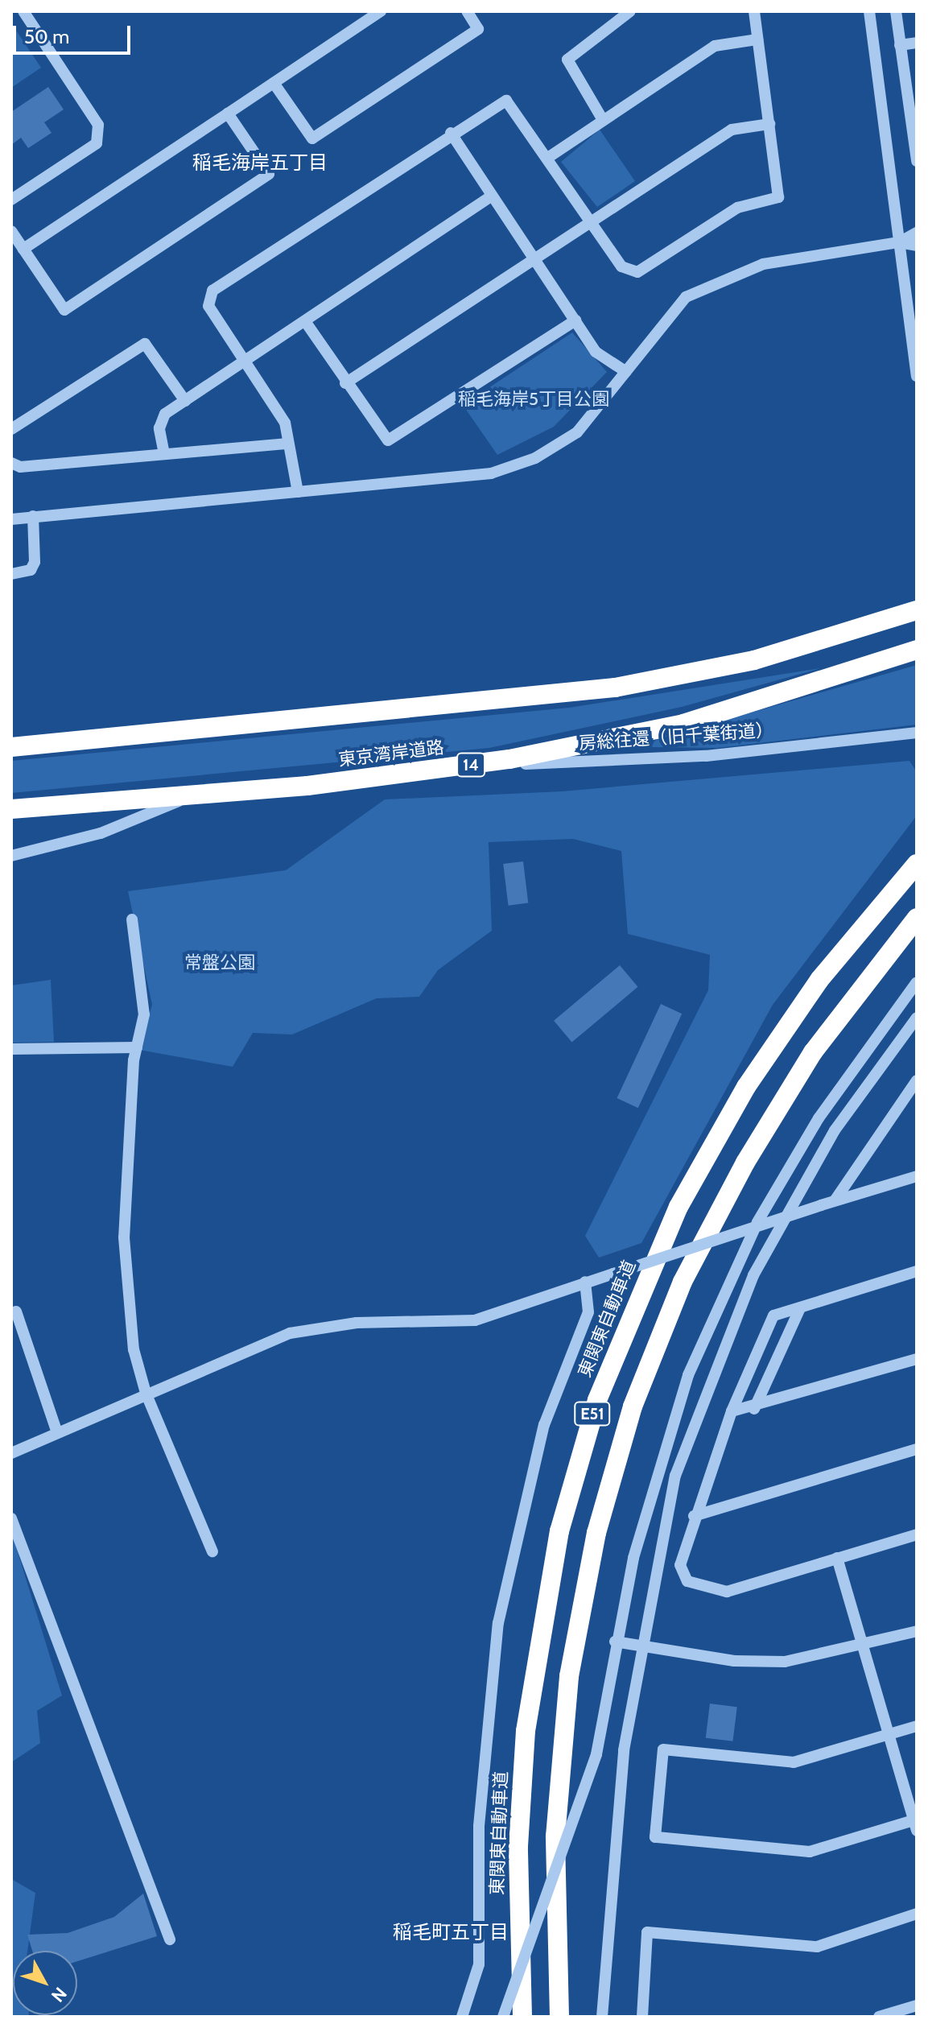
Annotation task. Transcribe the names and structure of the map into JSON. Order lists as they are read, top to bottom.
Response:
{
  "streets": {
    "highway": [
      "東京湾岸道路",
      "14",
      "東関東自動車道",
      "E51"
    ],
    "street": ["房総往還（旧千葉街道）"]
  },
  "crossings": [
    ["房総往還（旧千葉街道）", "東京湾岸道路"]
  ],
  "districts": ["稲毛海岸五丁目", "稲毛町五丁目"],
  "parks": ["稲毛海岸5丁目公園", "常盤公園"],
  "scale_bar": "50 m",
  "north": "bottom right"
}
